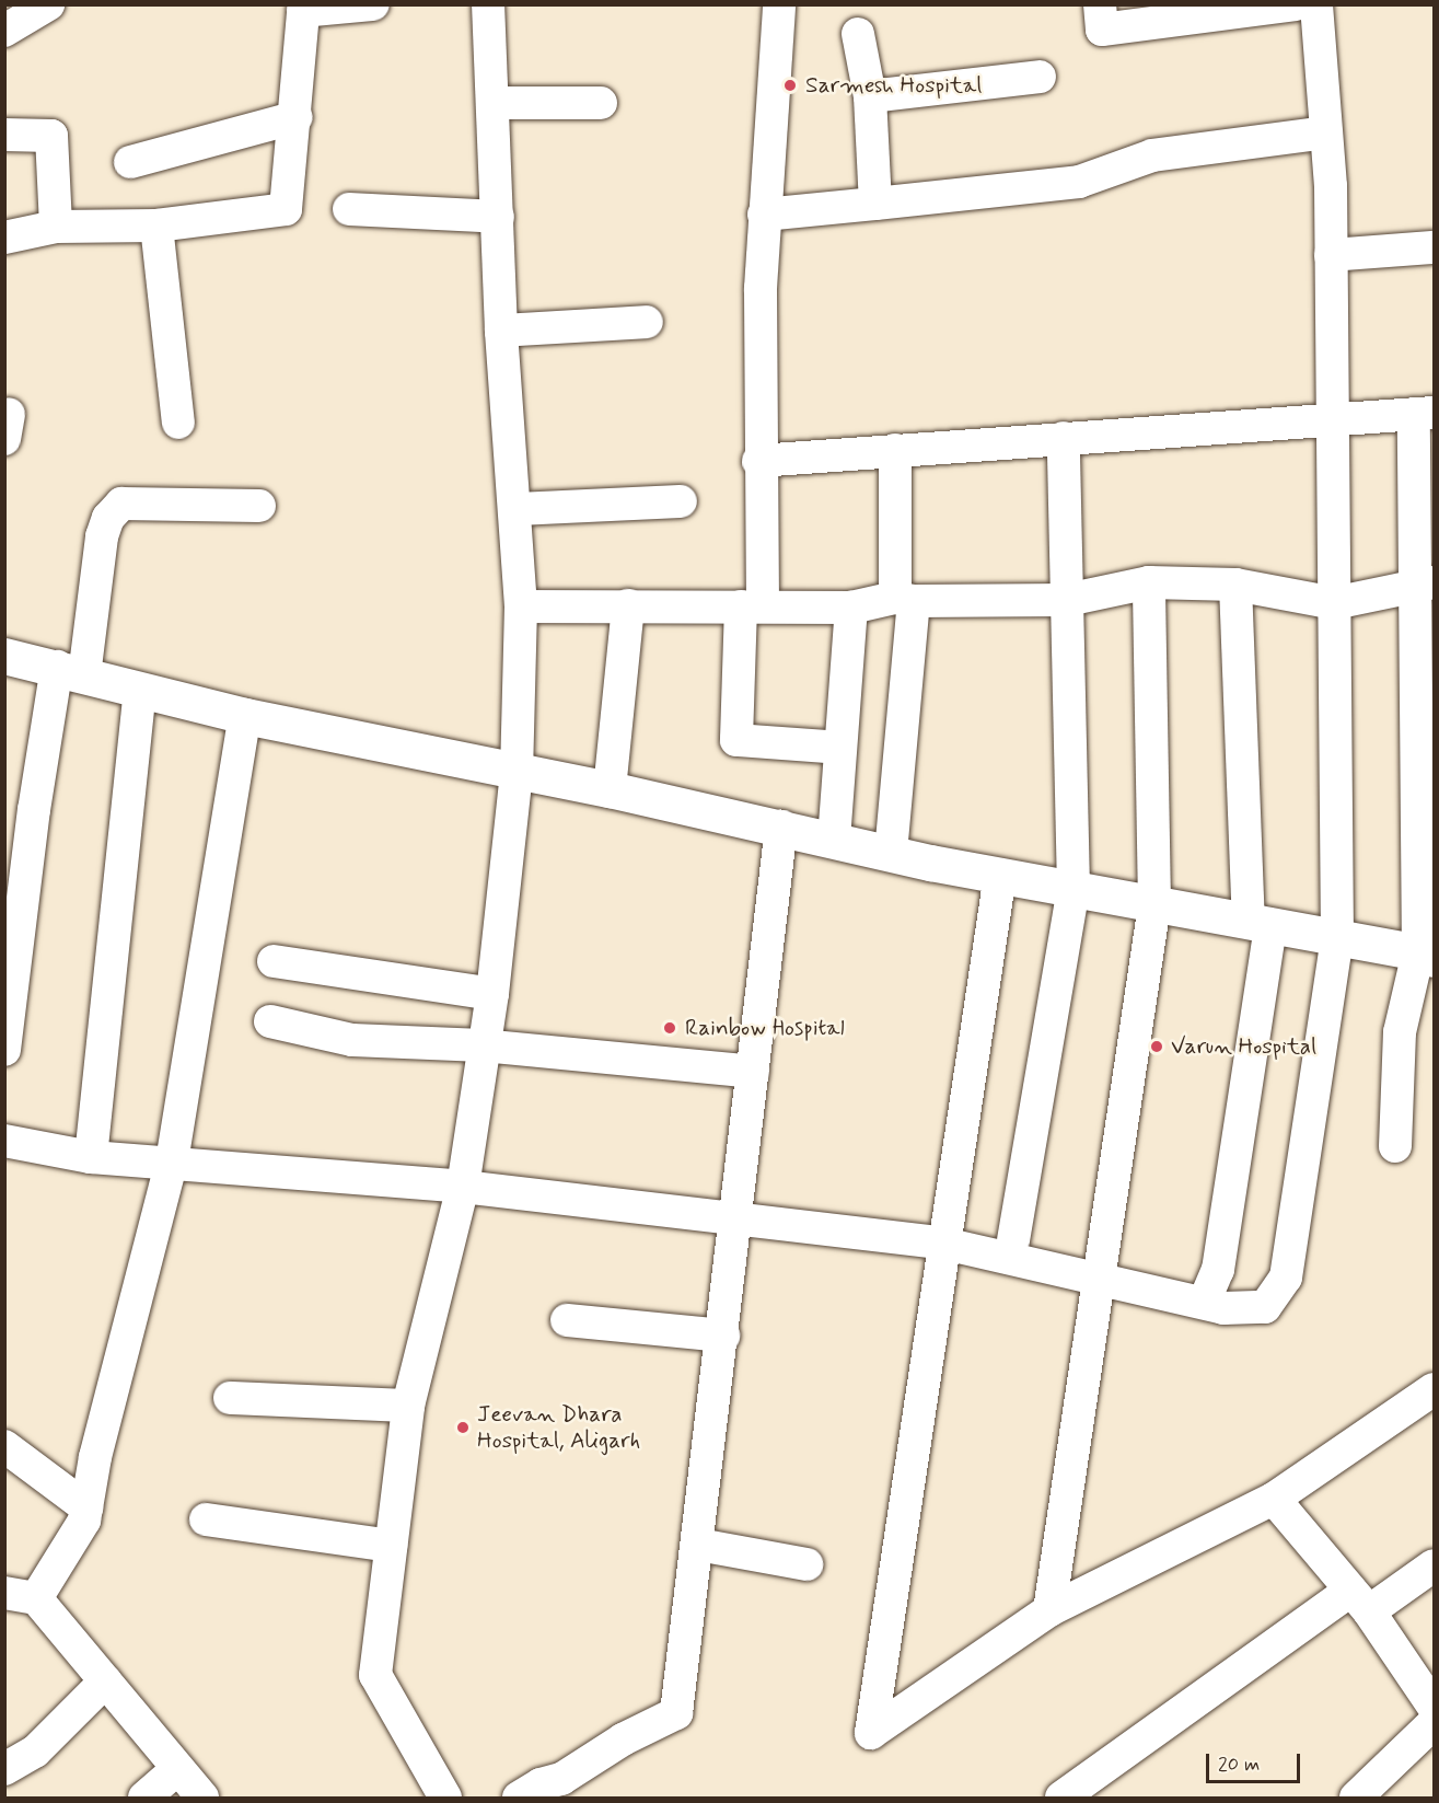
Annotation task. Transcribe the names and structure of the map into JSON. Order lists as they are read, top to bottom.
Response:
{
  "places": [
    "Sarmesh Hospital",
    "Rainbow Hospital",
    "Varun Hospital",
    "Jeevan Dhara Hospital, Aligarh"
  ],
  "scale_bar": "20 m"
}
